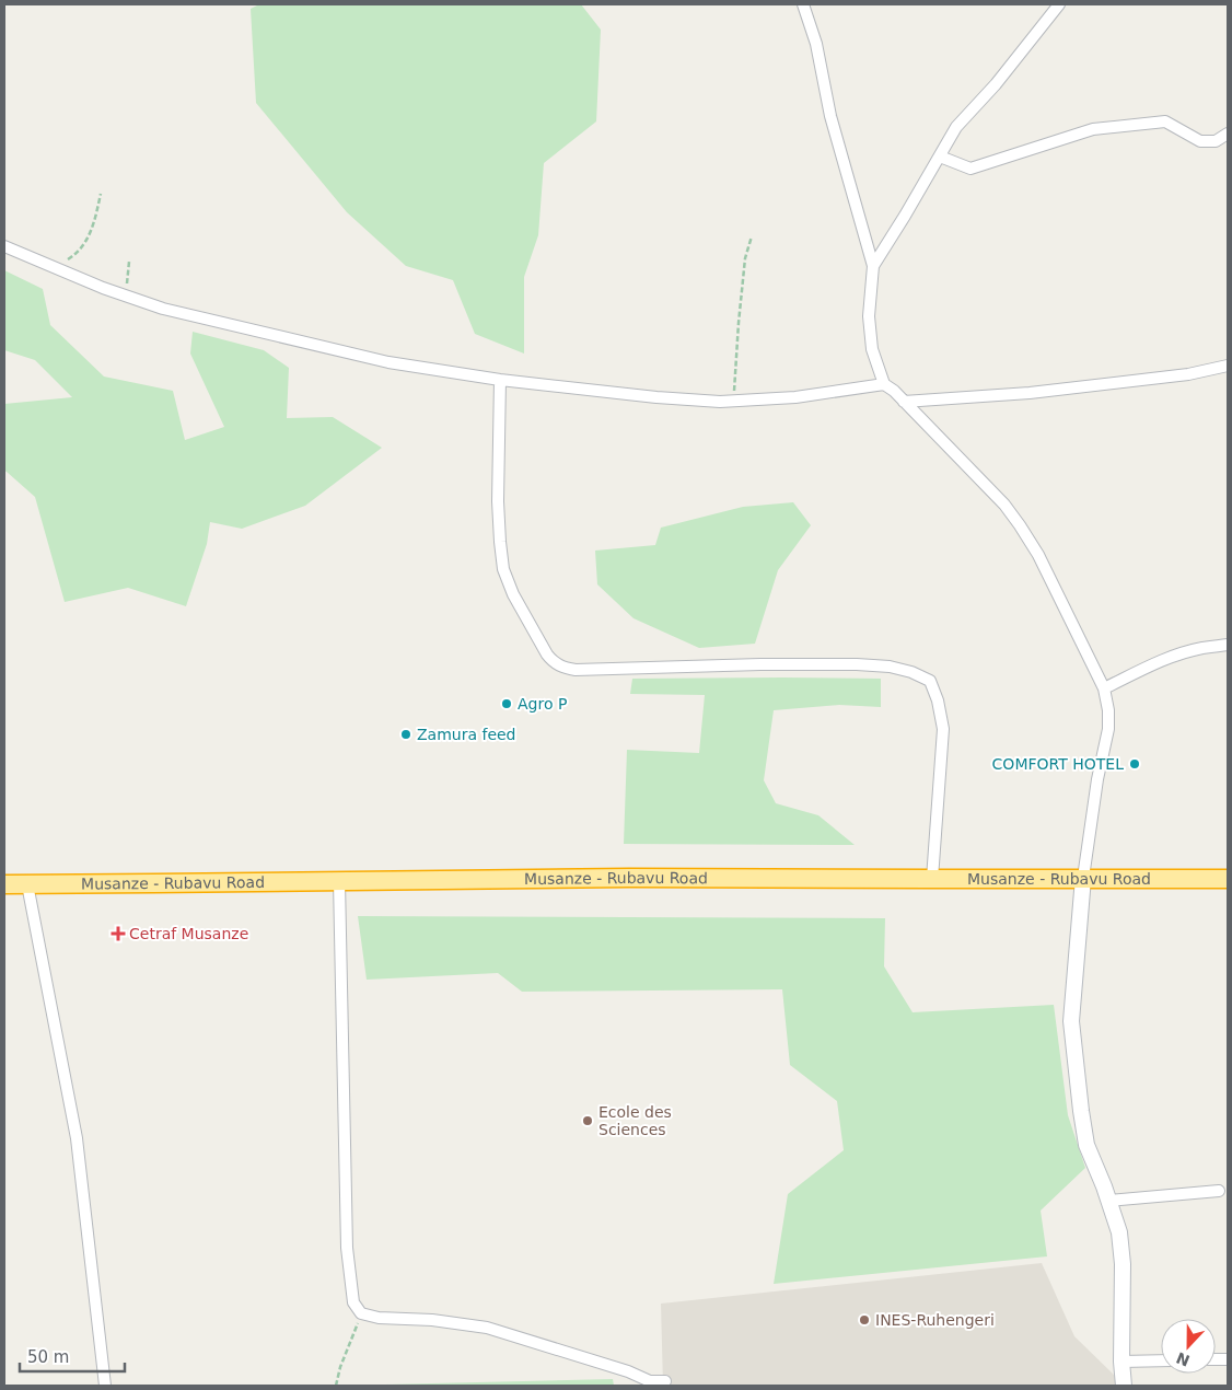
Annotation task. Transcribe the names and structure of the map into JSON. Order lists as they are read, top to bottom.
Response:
{
  "streets": {
    "highway": ["Musanze - Rubavu Road"]
  },
  "places": {
    "other": [
      "Agro P",
      "Zamura feed",
      "COMFORT HOTEL",
      "Ecole des Sciences",
      "INES-Ruhengeri"
    ],
    "health": ["Cetraf Musanze"]
  },
  "scale_bar": "50 m",
  "north": "bottom"
}
